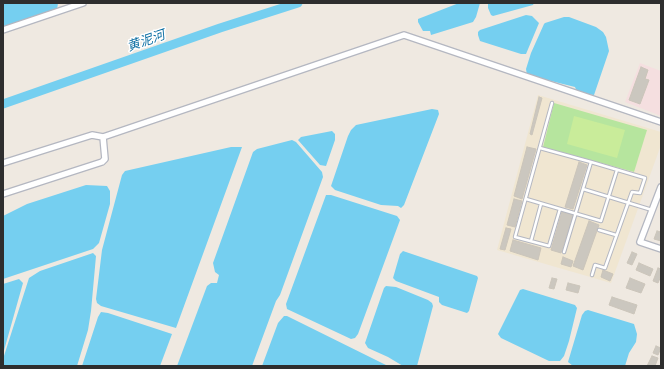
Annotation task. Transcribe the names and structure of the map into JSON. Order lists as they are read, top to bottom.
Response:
{
  "water": ["黄泥河"]
}
